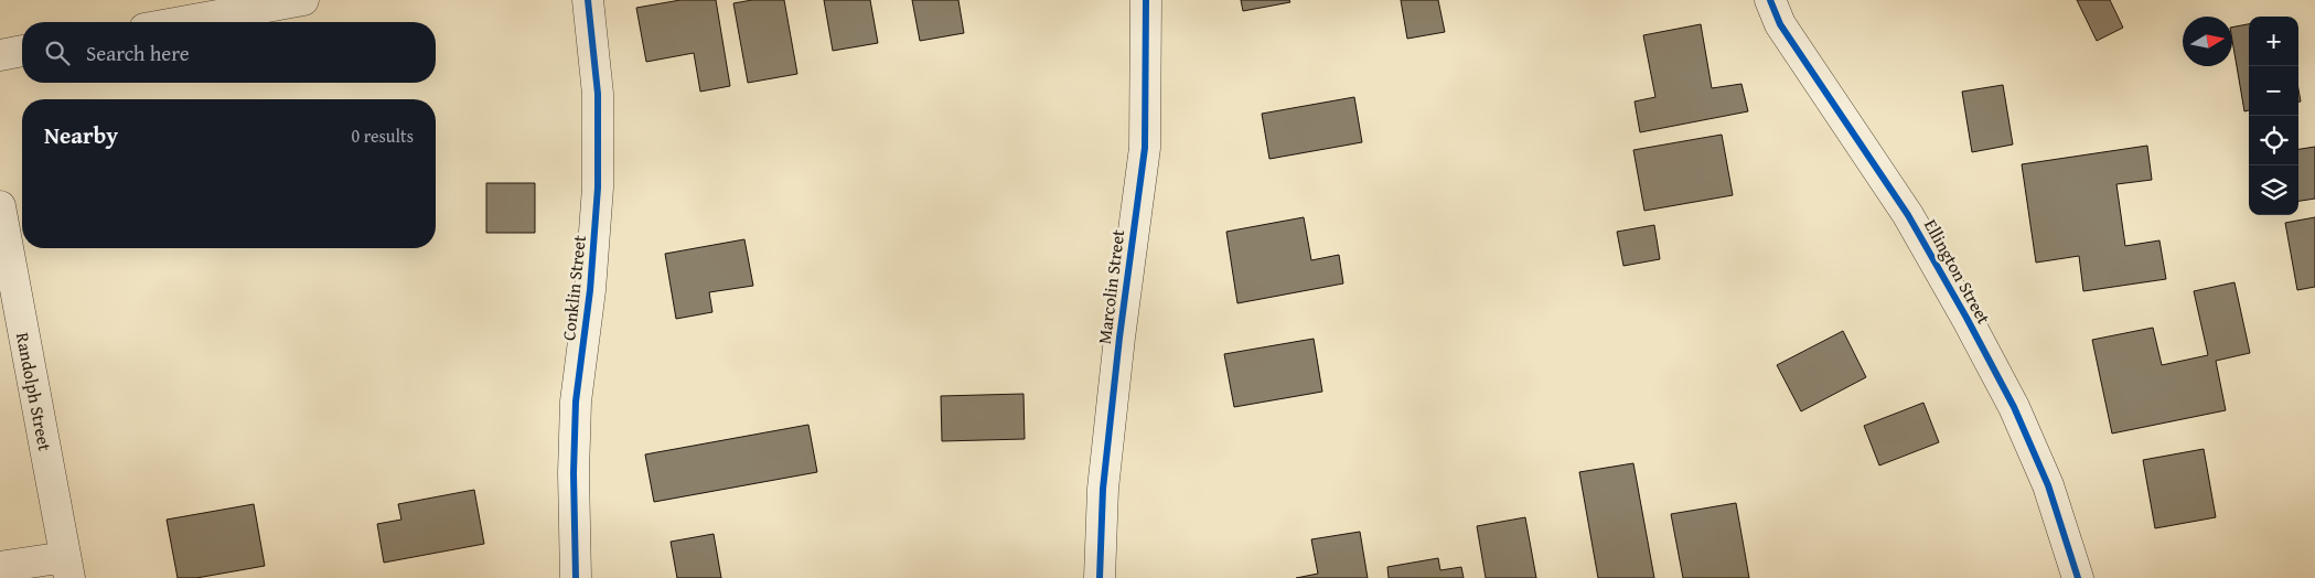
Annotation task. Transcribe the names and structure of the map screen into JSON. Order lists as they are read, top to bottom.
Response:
{
  "streets": {
    "street": [
      "Ellington Street",
      "Marcolin Street",
      "Conklin Street",
      "Randolph Street"
    ]
  },
  "north": "right",
  "page": {
    "map_buttons": ["+", "−"],
    "search": "Search here",
    "heading": ["Nearby", "0 results"]
  }
}
